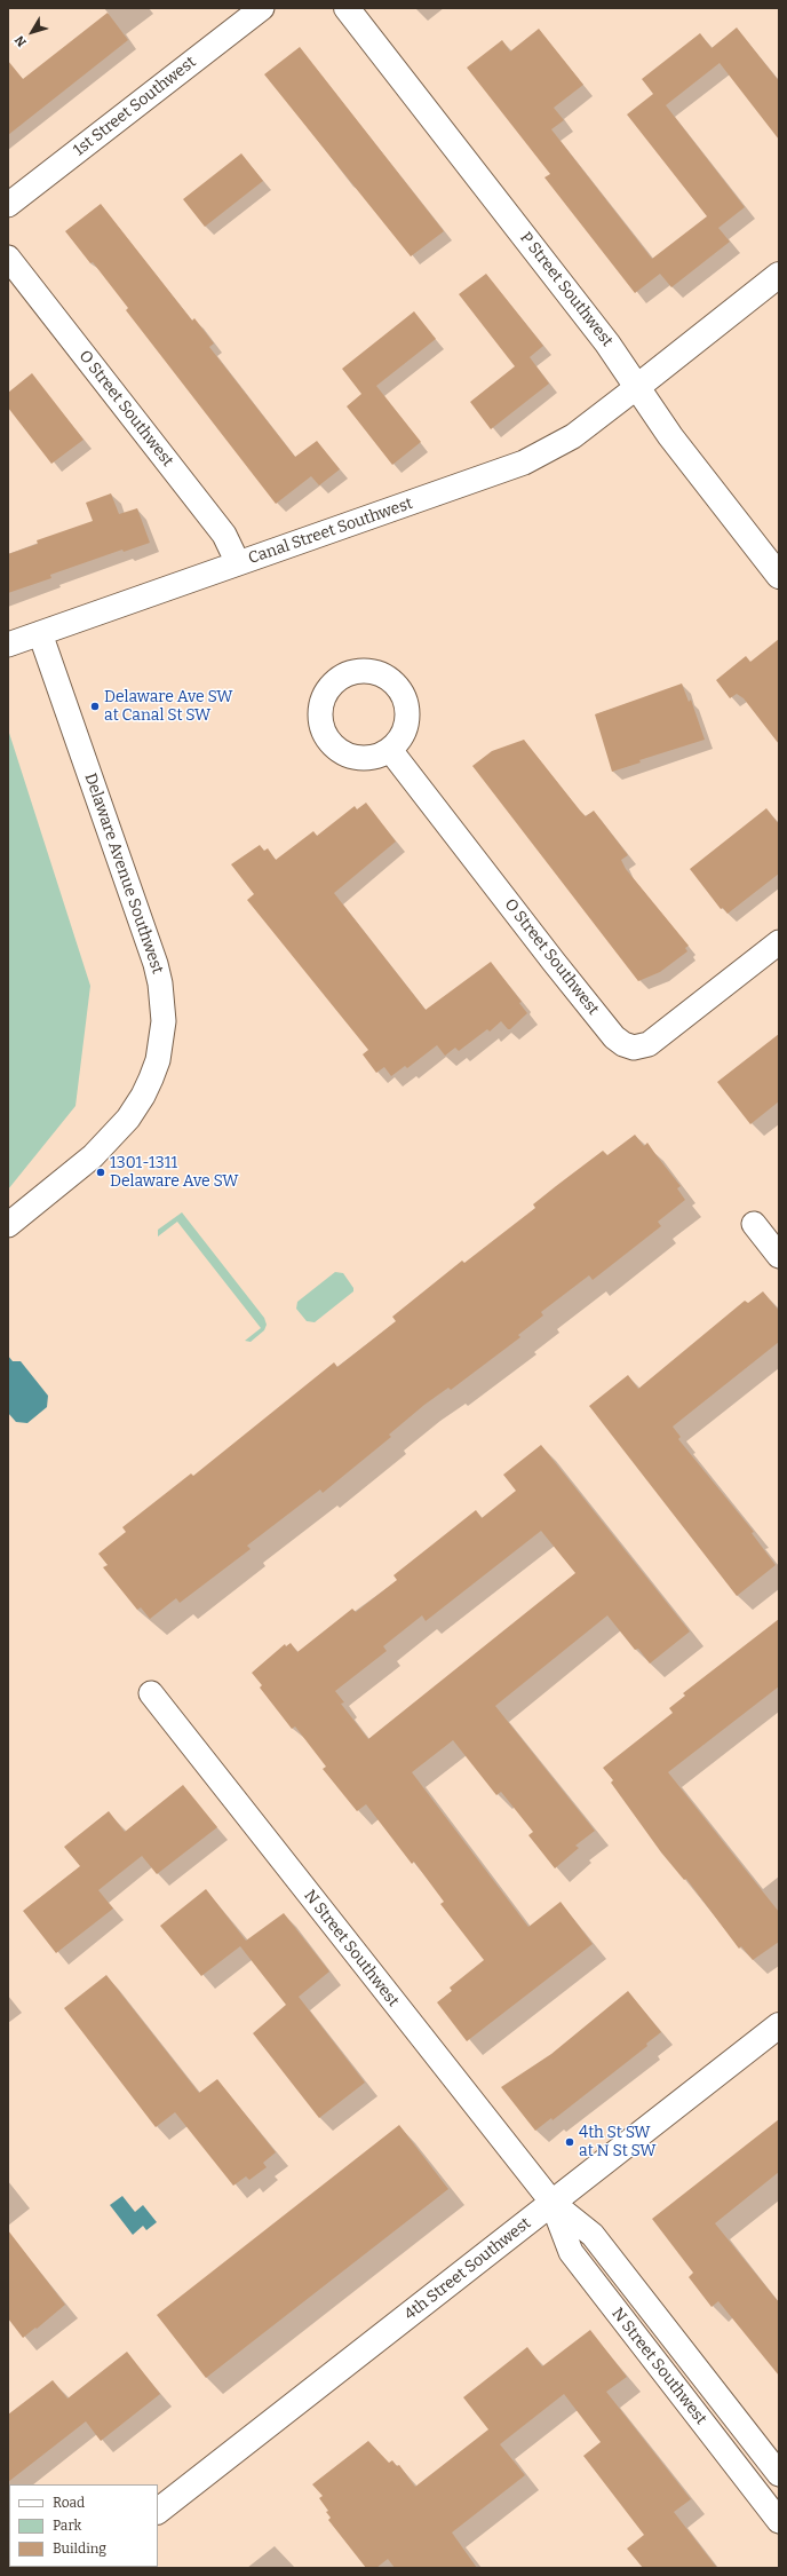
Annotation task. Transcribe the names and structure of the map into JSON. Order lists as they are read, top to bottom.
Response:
{
  "streets": {
    "street": [
      "1st Street Southwest",
      "P Street Southwest",
      "O Street Southwest",
      "Canal Street Southwest",
      "Delaware Avenue Southwest",
      "N Street Southwest",
      "4th Street Southwest"
    ]
  },
  "crossings": [
    ["P Street Southwest", "Canal Street Southwest"],
    ["O Street Southwest", "Canal Street Southwest"],
    ["Canal Street Southwest", "Delaware Avenue Southwest"],
    ["N Street Southwest", "4th Street Southwest"]
  ],
  "places": ["Delaware Ave SW at Canal St SW", "1301-1311 Delaware Ave SW", "4th St SW at N St SW"],
  "legend": ["Road", "Park", "Building"],
  "north": "bottom left"
}
